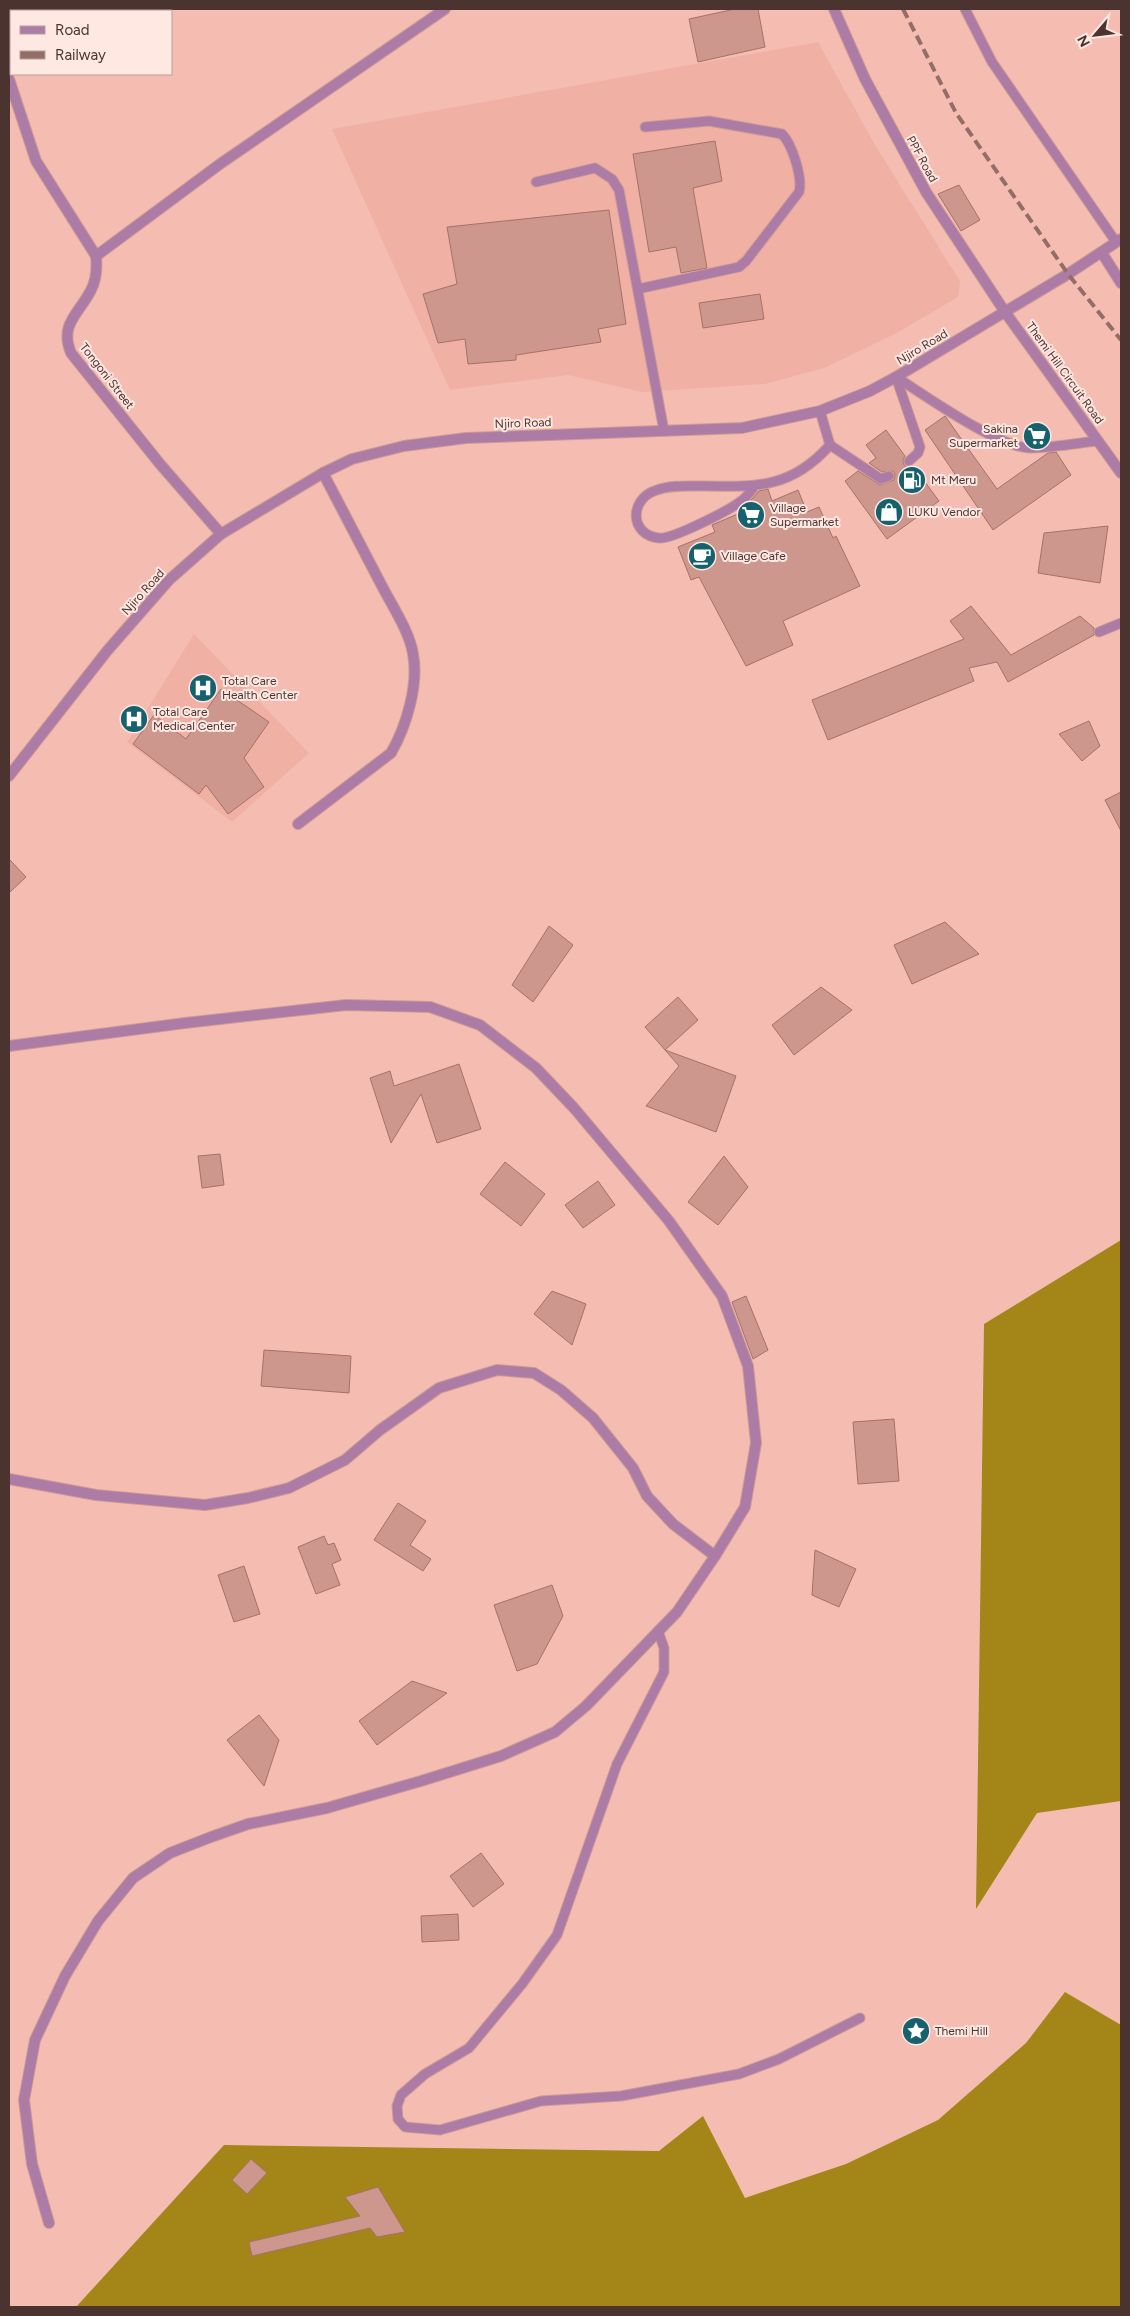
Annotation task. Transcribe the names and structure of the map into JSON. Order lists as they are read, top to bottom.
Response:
{
  "streets": {
    "street": [
      "PPF Road",
      "Njiro Road",
      "Themi Hill Circuit Road",
      "Tongoni Street"
    ]
  },
  "crossings": [
    ["PPF Road", "Njiro Road"],
    ["PPF Road", "Themi Hill Circuit Road"],
    ["Njiro Road", "Themi Hill Circuit Road"],
    ["Njiro Road", "Tongoni Street"]
  ],
  "places": {
    "supermarket": ["Sakina Supermarket", "Village Supermarket"],
    "fuel station": ["Mt Meru"],
    "shop": ["LUKU Vendor"],
    "cafe": ["Village Cafe"],
    "hospital": ["Total Care Health Center", "Total Care Medical Center"],
    "place": ["Themi Hill"]
  },
  "legend": ["Road", "Railway"],
  "north": "bottom left"
}
